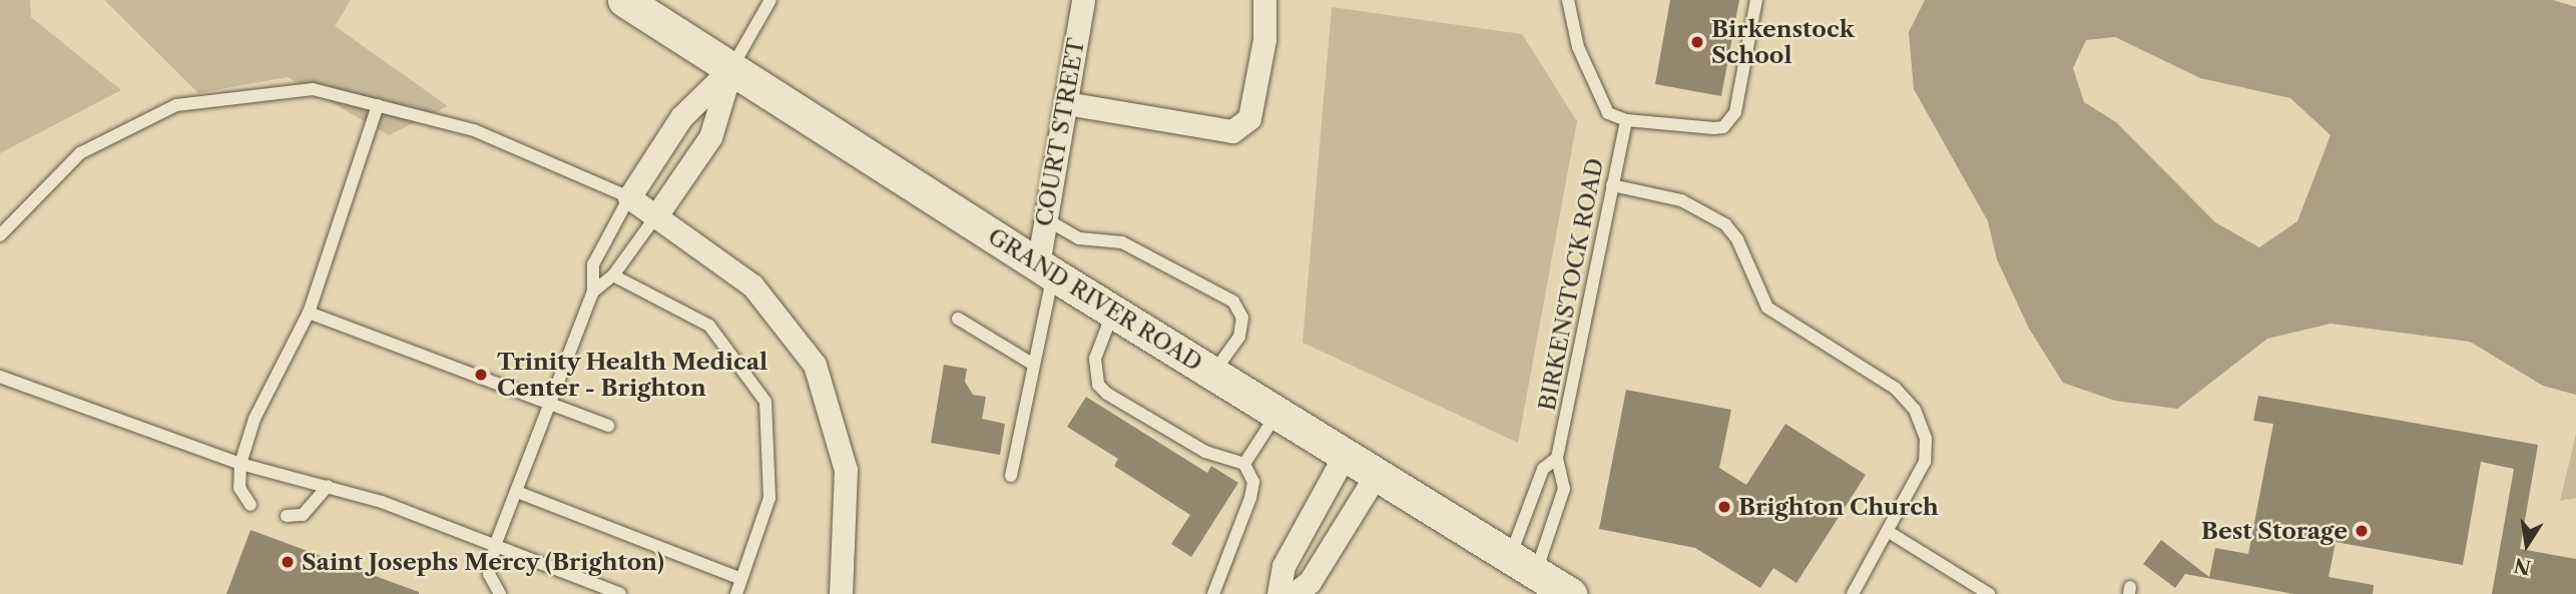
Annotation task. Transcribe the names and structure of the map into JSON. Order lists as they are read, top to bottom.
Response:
{
  "streets": {
    "main road": ["GRAND RIVER ROAD"],
    "street": ["COURT STREET"],
    "lane": ["BIRKENSTOCK ROAD"]
  },
  "crossings": [
    ["COURT STREET", "GRAND RIVER ROAD"],
    ["BIRKENSTOCK ROAD", "GRAND RIVER ROAD"]
  ],
  "places": [
    "Birkenstock School",
    "Trinity Health Medical Center - Brighton",
    "Brighton Church",
    "Best Storage",
    "Saint Josephs Mercy (Brighton)"
  ],
  "north": "bottom"
}
